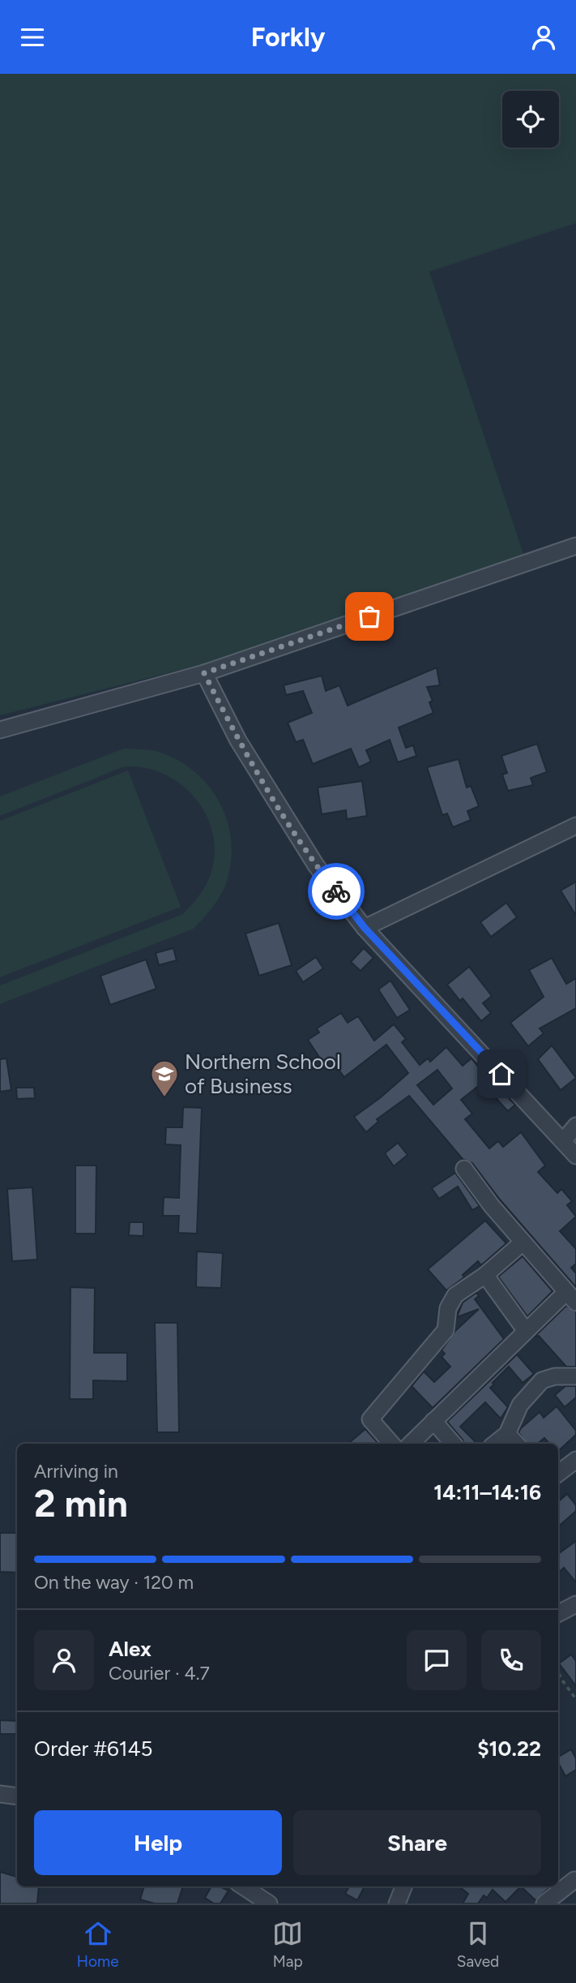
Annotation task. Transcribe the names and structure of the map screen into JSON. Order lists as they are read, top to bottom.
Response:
{
  "places": {
    "school or university": ["Northern School of Business"]
  },
  "page": {
    "header": "Forkly",
    "heading": ["2 min", "Arriving in", "14:11–14:16"],
    "panel": [
      "Alex",
      "Courier · 4.7",
      "Order #6145",
      "$10.22"
    ],
    "bar": "On the way · 120 m",
    "buttons": ["Help", "Share"],
    "tabs": ["Home", "Map", "Saved"]
  }
}
